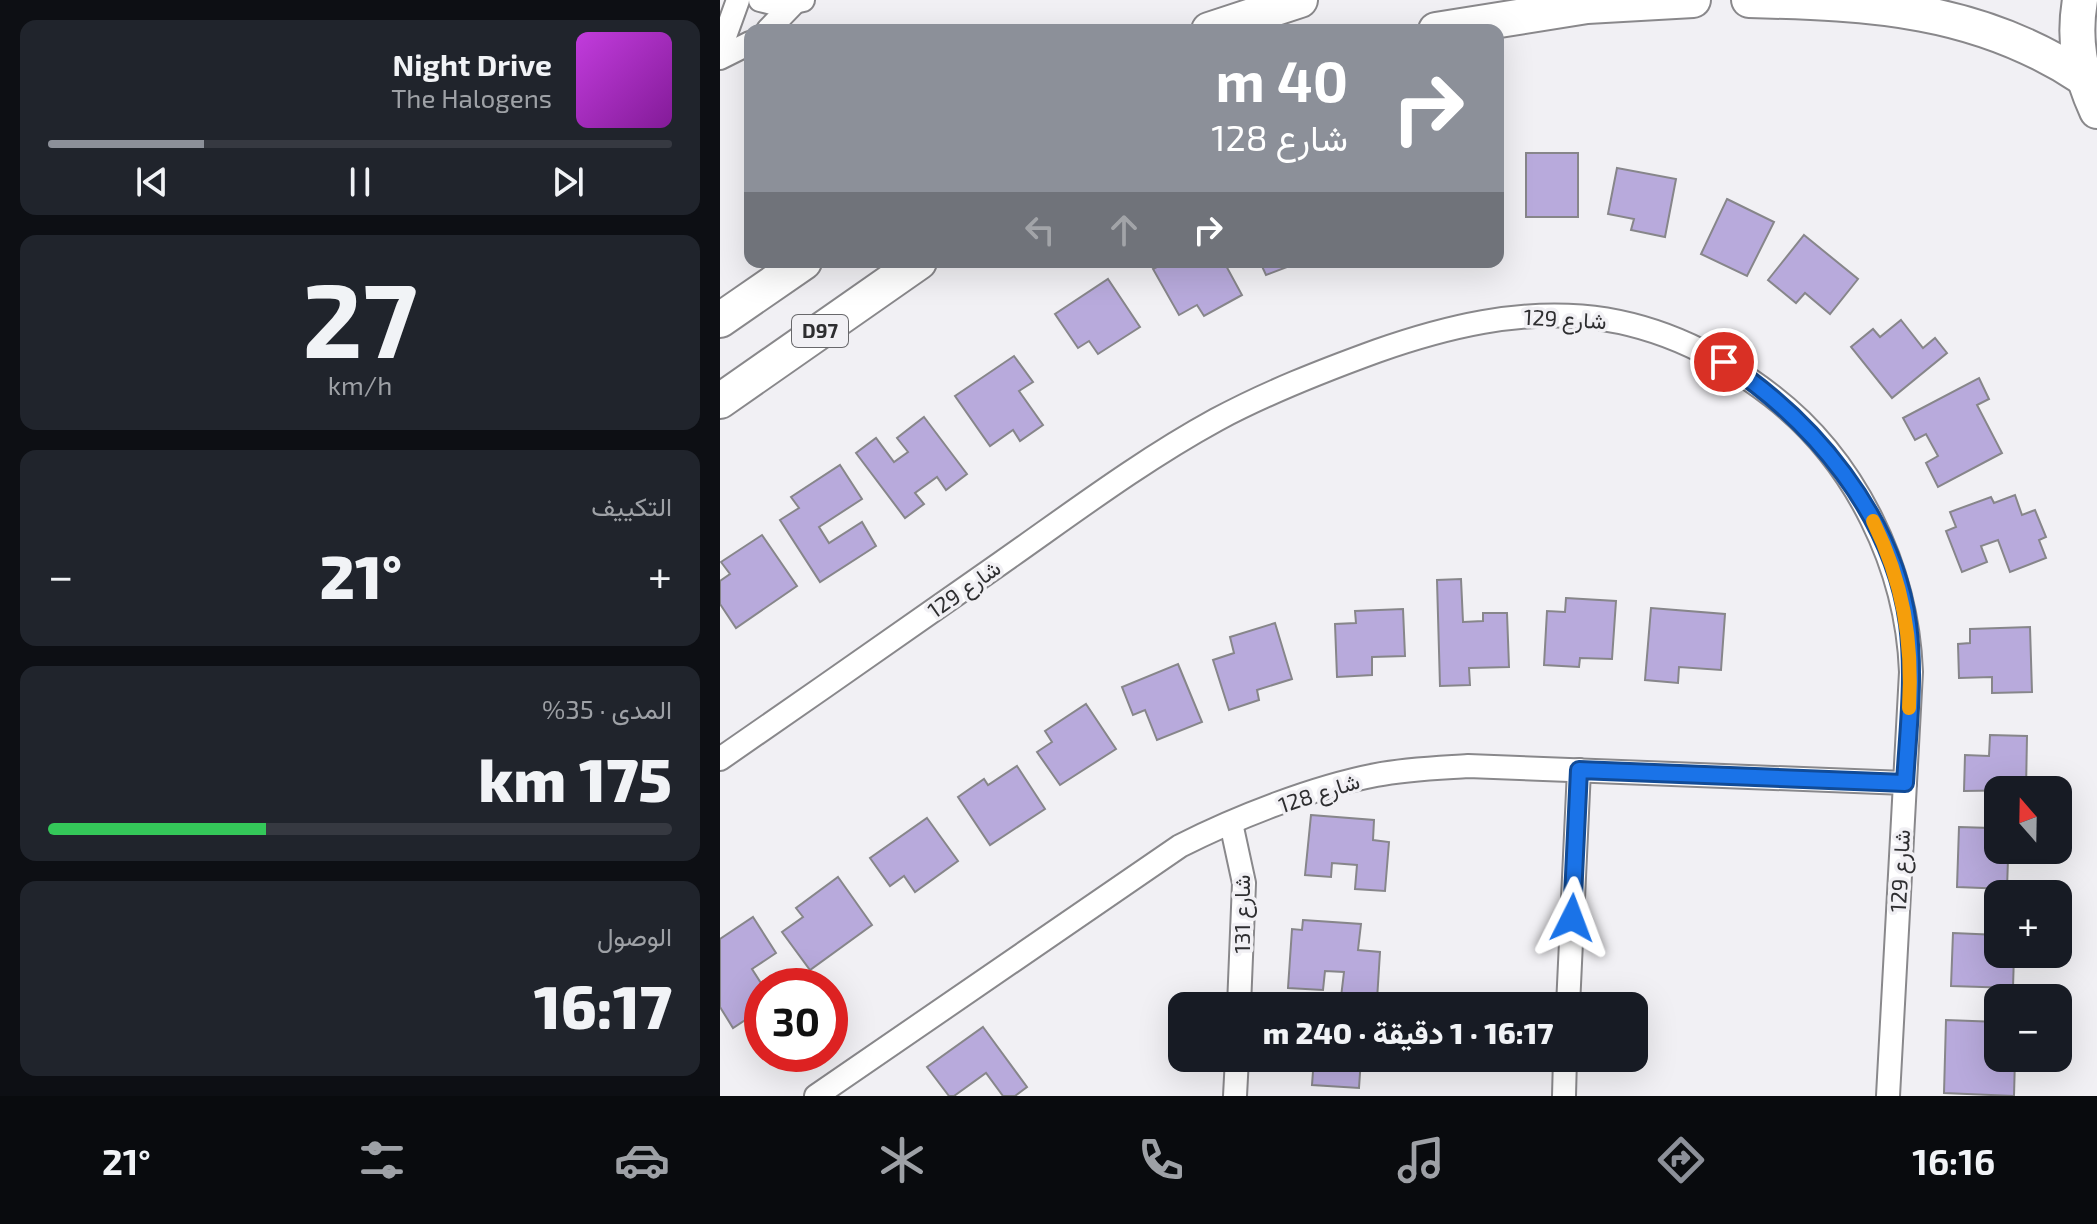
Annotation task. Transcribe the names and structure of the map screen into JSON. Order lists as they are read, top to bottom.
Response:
{
  "streets": {
    "main road": ["D97"],
    "street": ["شارع 129", "شارع 128", "شارع 131"]
  },
  "crossings": [
    ["شارع 129", "شارع 128"],
    ["شارع 128", "شارع 131"]
  ],
  "north": "top",
  "page": {
    "turn": ["40 m", "شارع 128"],
    "song": ["Night Drive", "The Halogens"],
    "tile": [
      ["27", "km/h"],
      "التكييف",
      ["المدى · 35%", "175 km"],
      ["الوصول", "16:17"]
    ],
    "heat": ["−", "21°", "+"],
    "map_buttons": ["+", "−"],
    "limit": "30",
    "trip": "16:17 · 1 دقيقة · 240 m",
    "tabs": ["16:16", "21°"]
  }
}
